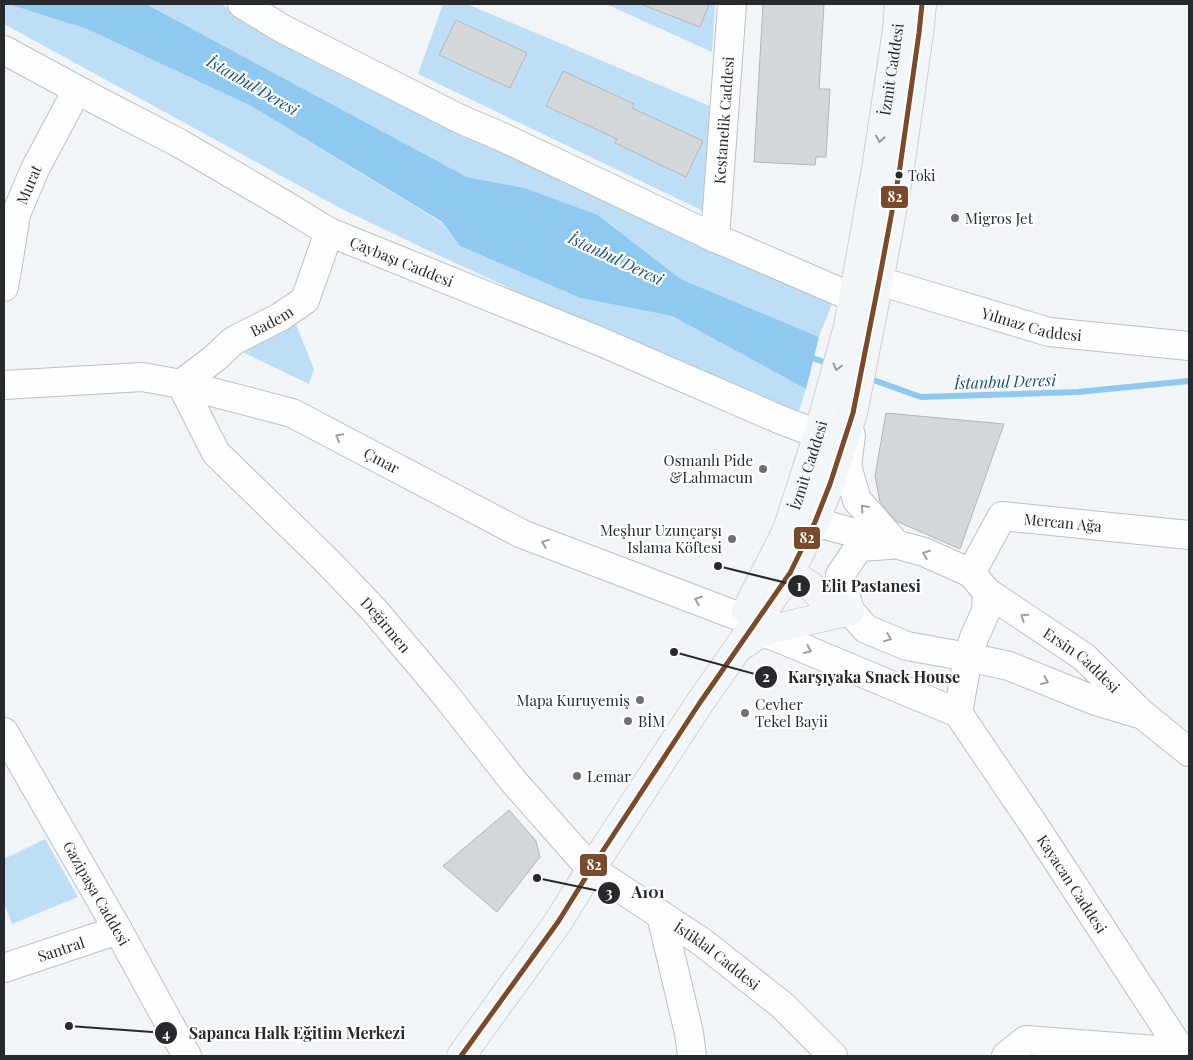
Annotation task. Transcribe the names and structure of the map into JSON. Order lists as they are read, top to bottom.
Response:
{
  "streets": {
    "main road": ["İzmit Caddesi"],
    "street": [
      "Kestanelik Caddesi",
      "Murat",
      "Çaybaşı Caddesi",
      "Badem",
      "Yılmaz Caddesi",
      "Çınar",
      "Mercan Ağa",
      "Değirmen",
      "Ersin Caddesi",
      "Kayacan Caddesi",
      "Gazipaşa Caddesi",
      "Santral",
      "İstiklal Caddesi"
    ]
  },
  "crossings": [
    ["İzmit Caddesi", "Çaybaşı Caddesi"],
    ["İzmit Caddesi", "Yılmaz Caddesi"],
    ["İzmit Caddesi", "Çınar"],
    ["Murat", "Çaybaşı Caddesi"],
    ["Çaybaşı Caddesi", "Badem"],
    ["Badem", "Çınar"],
    ["Badem", "Değirmen"],
    ["Çınar", "Değirmen"],
    ["Mercan Ağa", "Ersin Caddesi"],
    ["Değirmen", "İstiklal Caddesi"],
    ["Gazipaşa Caddesi", "Santral"]
  ],
  "one_way": ["Çınar"],
  "water": ["İstanbul Deresi"],
  "places": [
    "Toki",
    "Migros Jet",
    "Osmanlı Pide &Lahmacun",
    "Meşhur Uzunçarşı Islama Köftesi",
    "Elit Pastanesi",
    "Karşıyaka Snack House",
    "Mapa Kuruyemiş",
    "Cevher Tekel Bayii",
    "BİM",
    "Lemar",
    "A101",
    "Sapanca Halk Eğitim Merkezi"
  ],
  "lines": ["transit line 82"]
}
